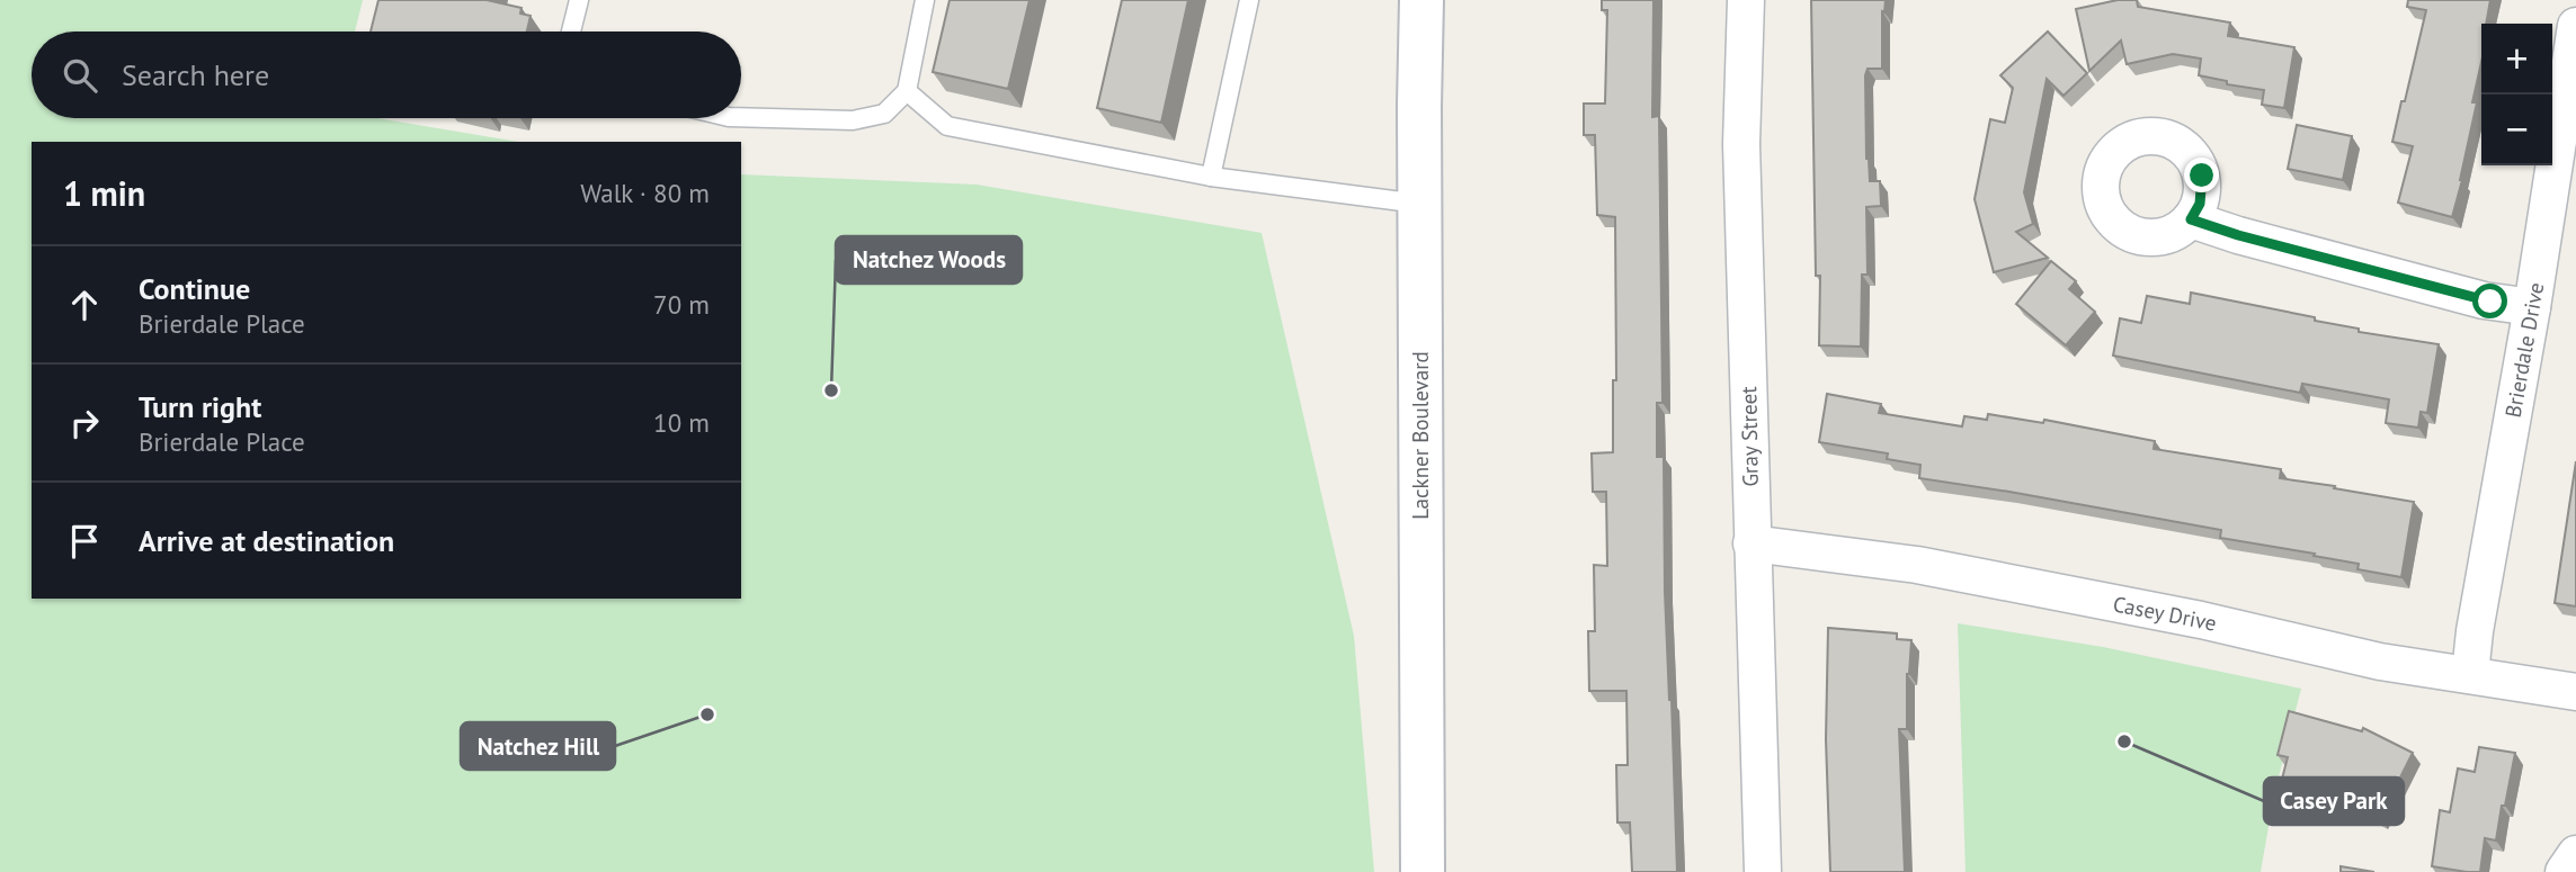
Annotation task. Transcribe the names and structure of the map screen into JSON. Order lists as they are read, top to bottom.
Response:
{
  "streets": {
    "main road": ["Lackner Boulevard"],
    "street": ["Brierdale Drive", "Gray Street", "Casey Drive"]
  },
  "crossings": [
    ["Brierdale Drive", "Casey Drive"],
    ["Gray Street", "Casey Drive"]
  ],
  "places": ["Natchez Woods", "Natchez Hill", "Casey Park"],
  "page": {
    "map_buttons": ["+", "−"],
    "search": "Search here",
    "heading": ["1 min", "Walk · 80 m"],
    "list": [
      ["Continue", "Brierdale Place", "70 m"],
      ["Turn right", "Brierdale Place", "10 m"],
      "Arrive at destination"
    ]
  }
}
